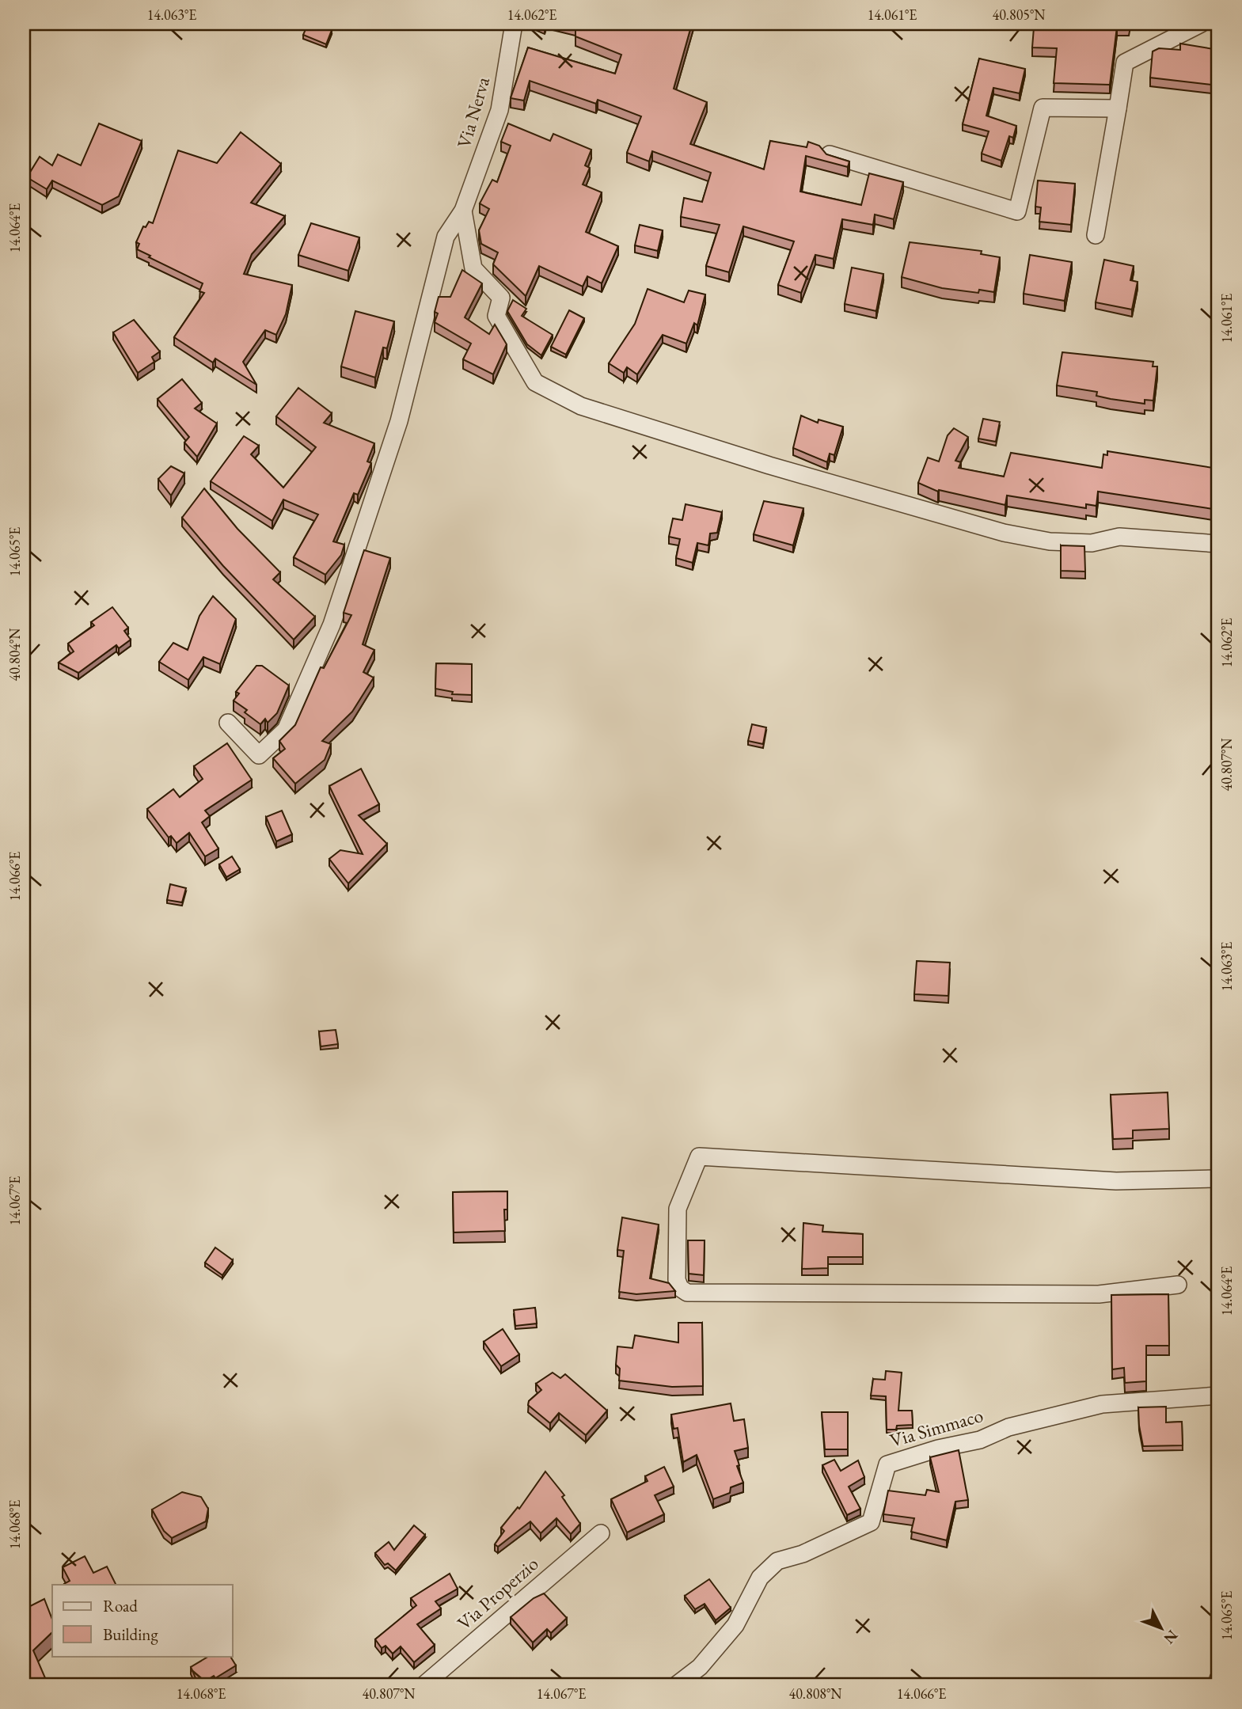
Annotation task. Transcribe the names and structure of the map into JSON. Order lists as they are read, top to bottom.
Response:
{
  "streets": {
    "street": ["Via Nerva", "Via Simmaco", "Via Properzio"]
  },
  "legend": ["Road", "Building"],
  "north": "bottom right",
  "coordinates": [
    "14.063°E",
    "14.062°E",
    "14.061°E",
    "40.805°N",
    "14.064°E",
    "14.065°E",
    "40.804°N",
    "40.807°N",
    "14.066°E",
    "14.067°E",
    "14.068°E",
    "40.808°N"
  ]
}
